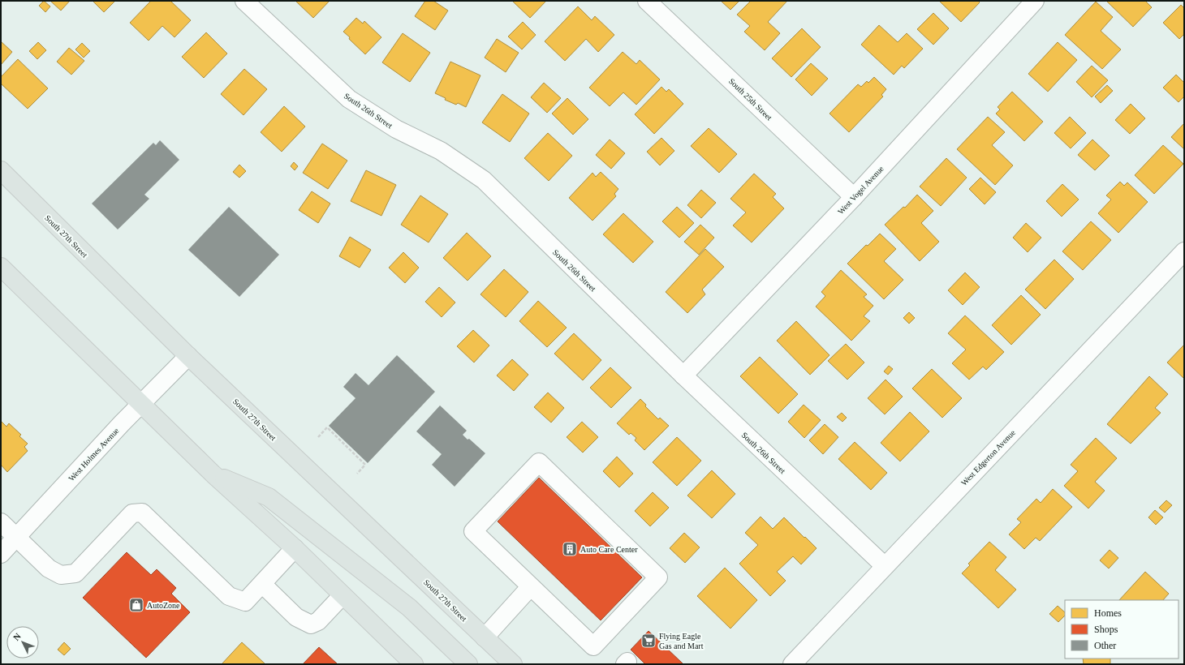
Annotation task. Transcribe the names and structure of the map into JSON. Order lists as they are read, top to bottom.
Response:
{
  "streets": {
    "main road": ["South 27th Street"],
    "street": [
      "South 25th Street",
      "South 26th Street",
      "West Vogel Avenue",
      "West Holmes Avenue",
      "West Edgerton Avenue"
    ]
  },
  "crossings": [
    ["South 25th Street", "West Vogel Avenue"],
    ["South 26th Street", "West Vogel Avenue"],
    ["South 26th Street", "West Edgerton Avenue"],
    ["South 27th Street", "West Holmes Avenue"]
  ],
  "places": {
    "building": ["Auto Care Center"],
    "shop": ["AutoZone"],
    "supermarket": ["Flying Eagle Gas and Mart"]
  },
  "legend": ["Homes", "Shops", "Other"],
  "north": "top left"
}
